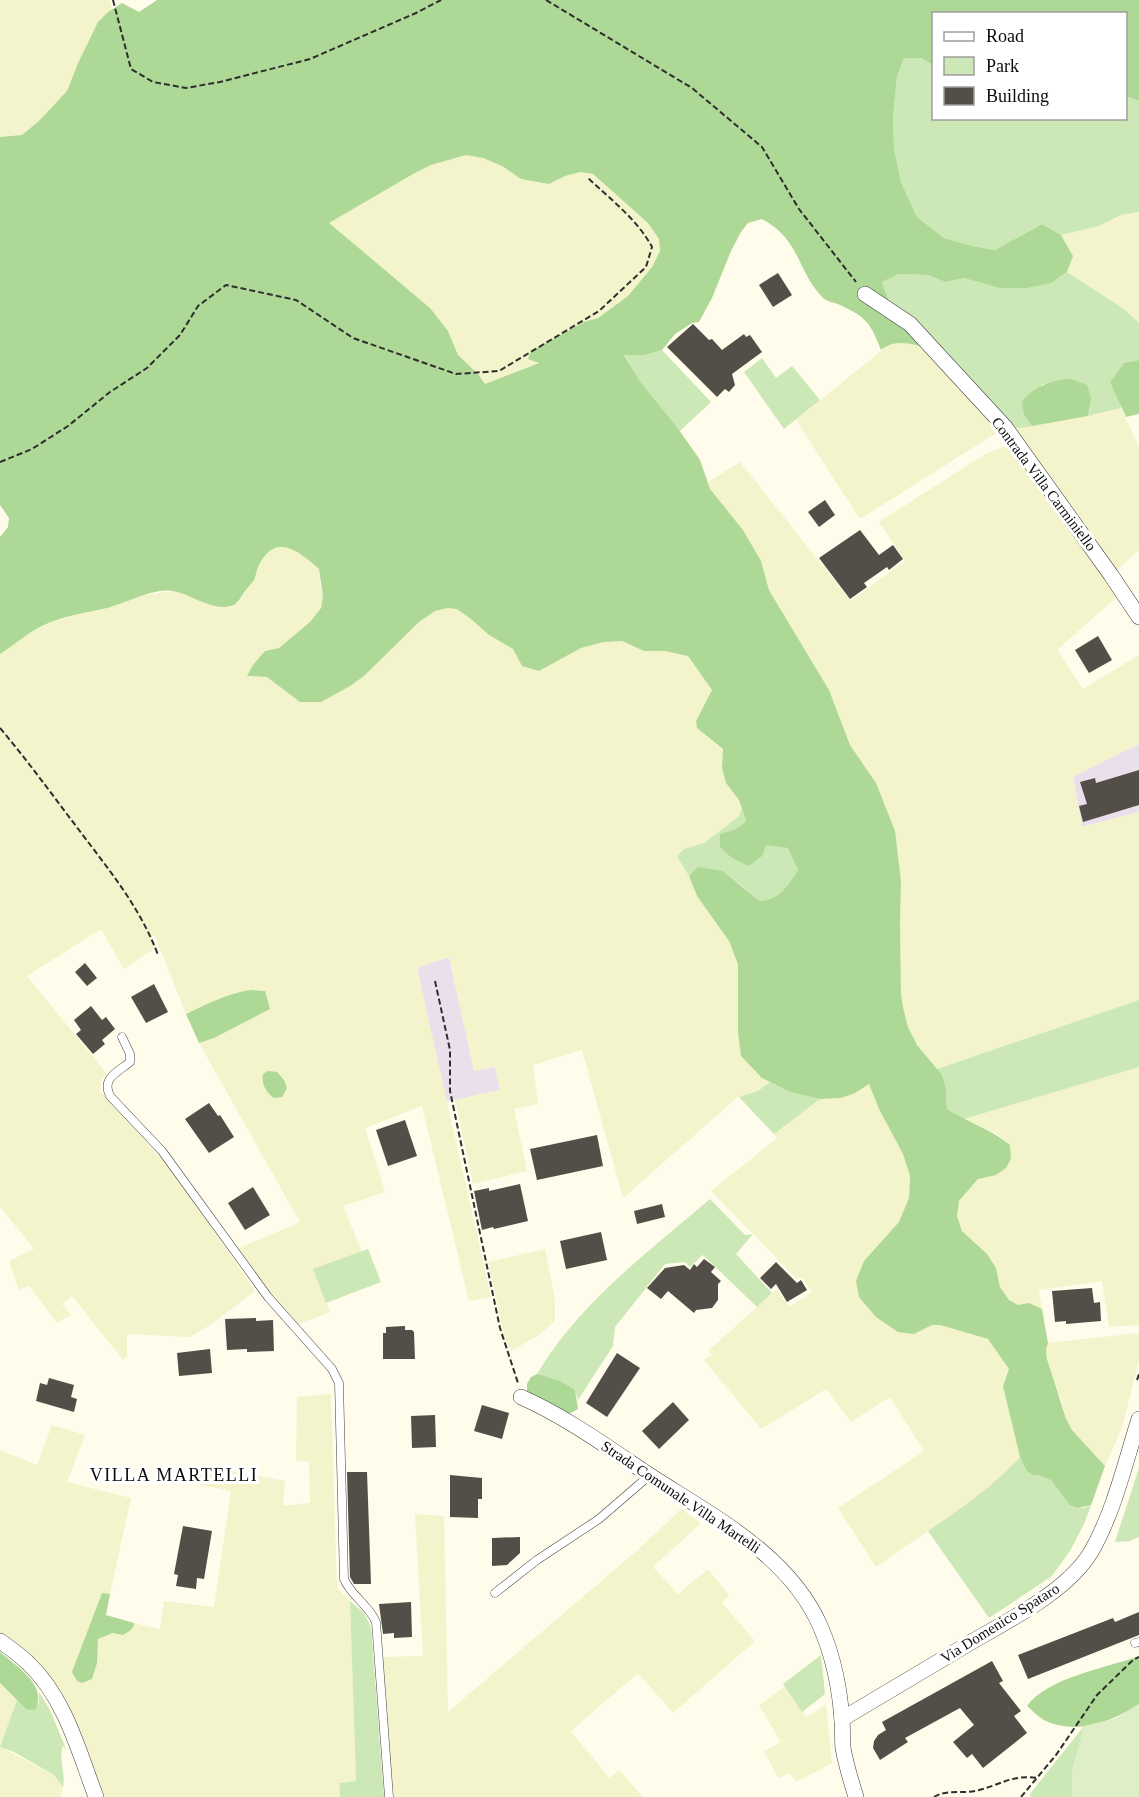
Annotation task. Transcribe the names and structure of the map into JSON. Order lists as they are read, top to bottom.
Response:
{
  "streets": {
    "street": ["Contrada Villa Carminiello", "Strada Comunale Villa Martelli", "Via Domenico Spataro"]
  },
  "crossings": [
    ["Strada Comunale Villa Martelli", "Via Domenico Spataro"]
  ],
  "districts": ["VILLA MARTELLI"],
  "legend": ["Road", "Park", "Building"]
}
